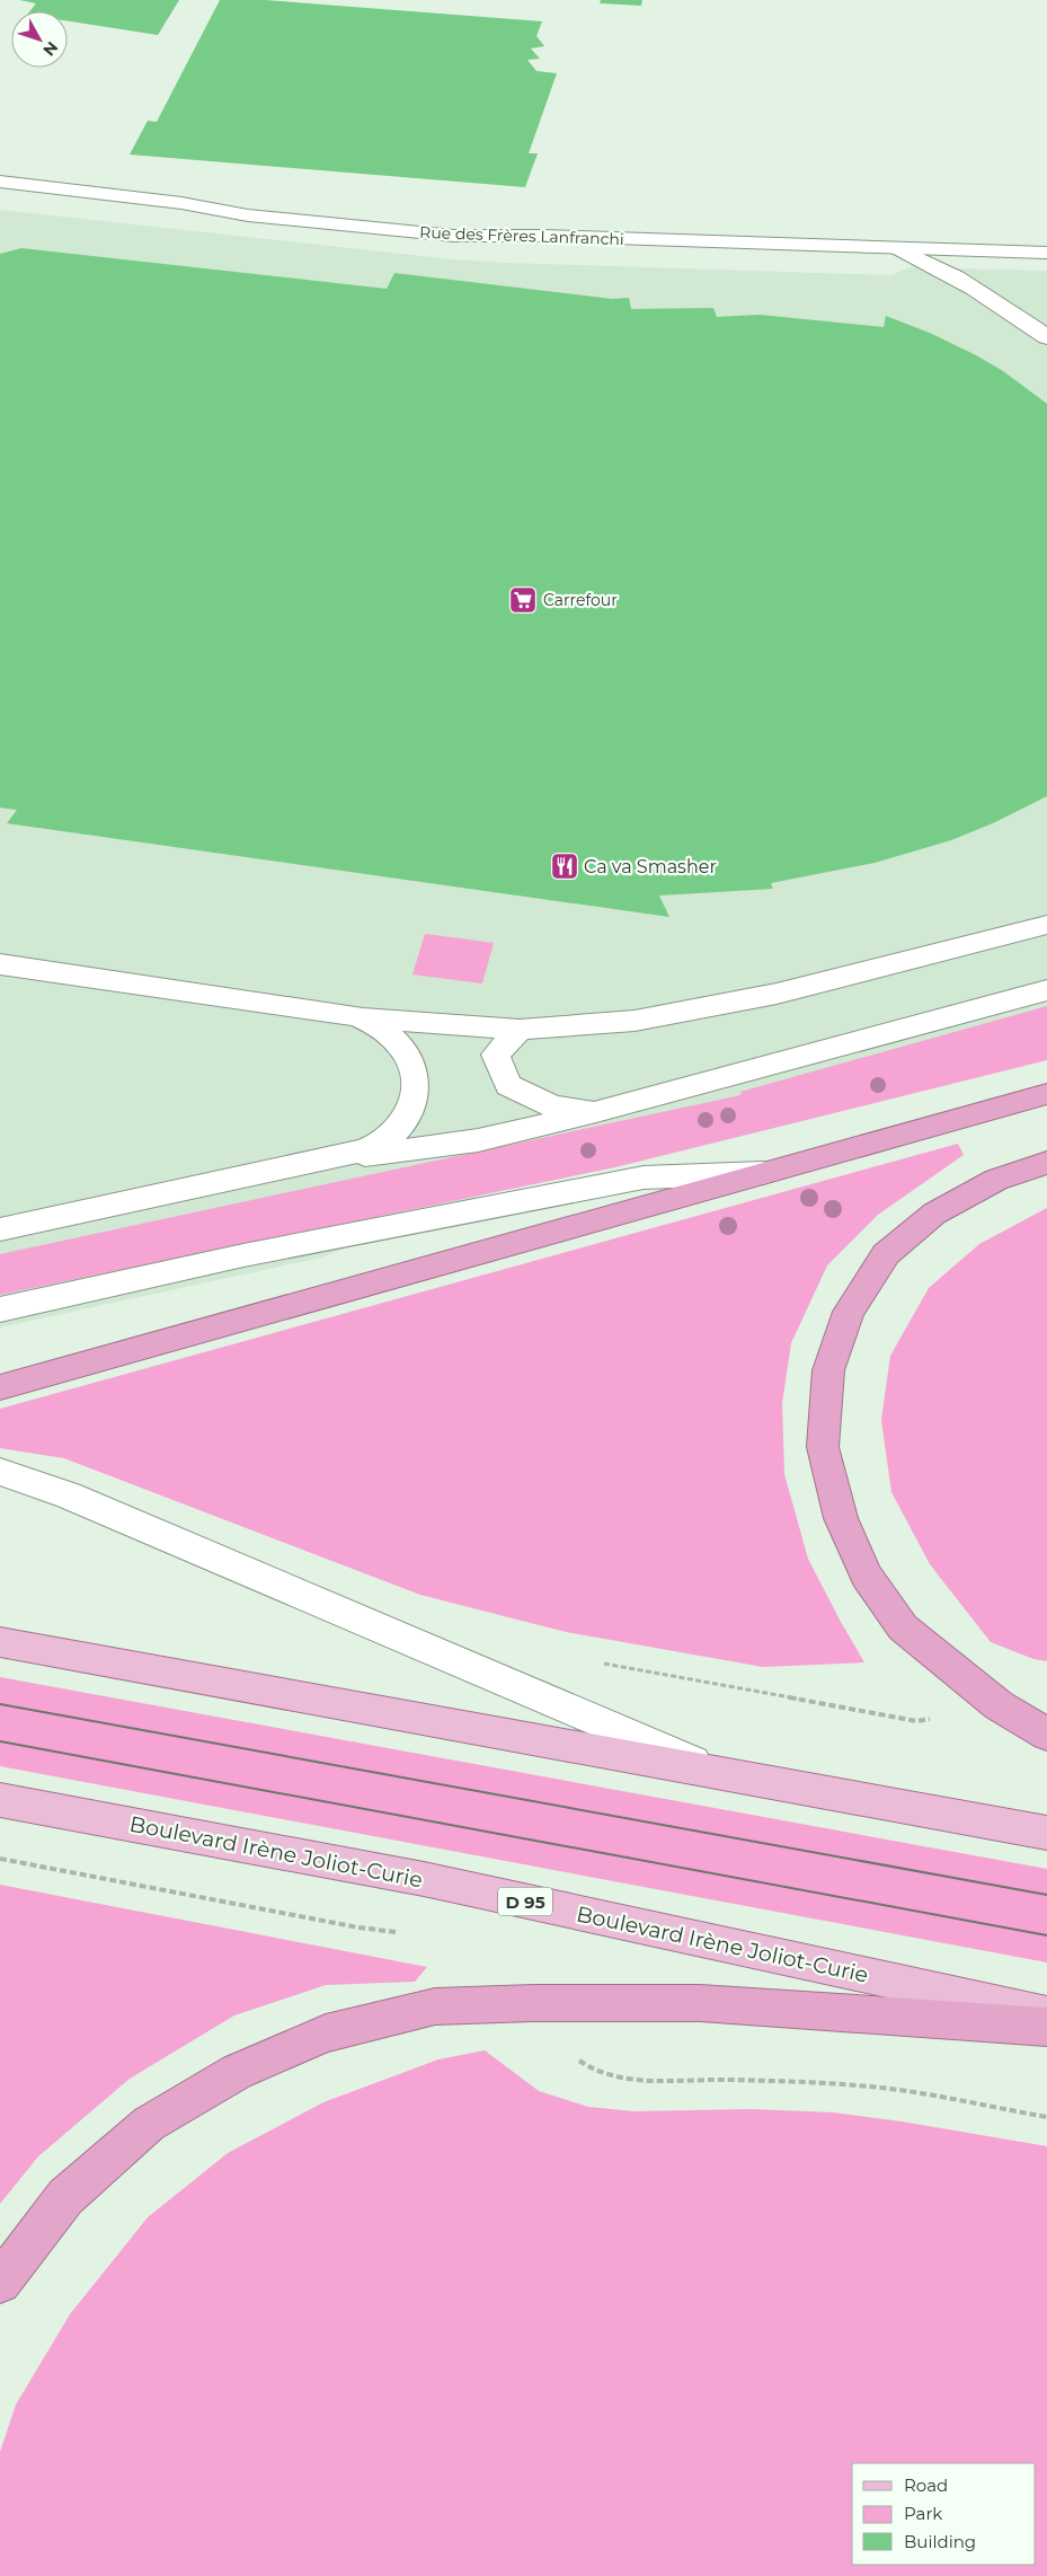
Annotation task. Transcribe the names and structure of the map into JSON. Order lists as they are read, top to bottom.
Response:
{
  "streets": {
    "main road": ["Boulevard Irène Joliot-Curie", "D 95"],
    "street": ["Rue des Frères Lanfranchi"]
  },
  "places": {
    "supermarket": ["Carrefour"],
    "restaurant": ["Ca va Smasher"]
  },
  "legend": ["Road", "Park", "Building"],
  "north": "bottom right"
}
